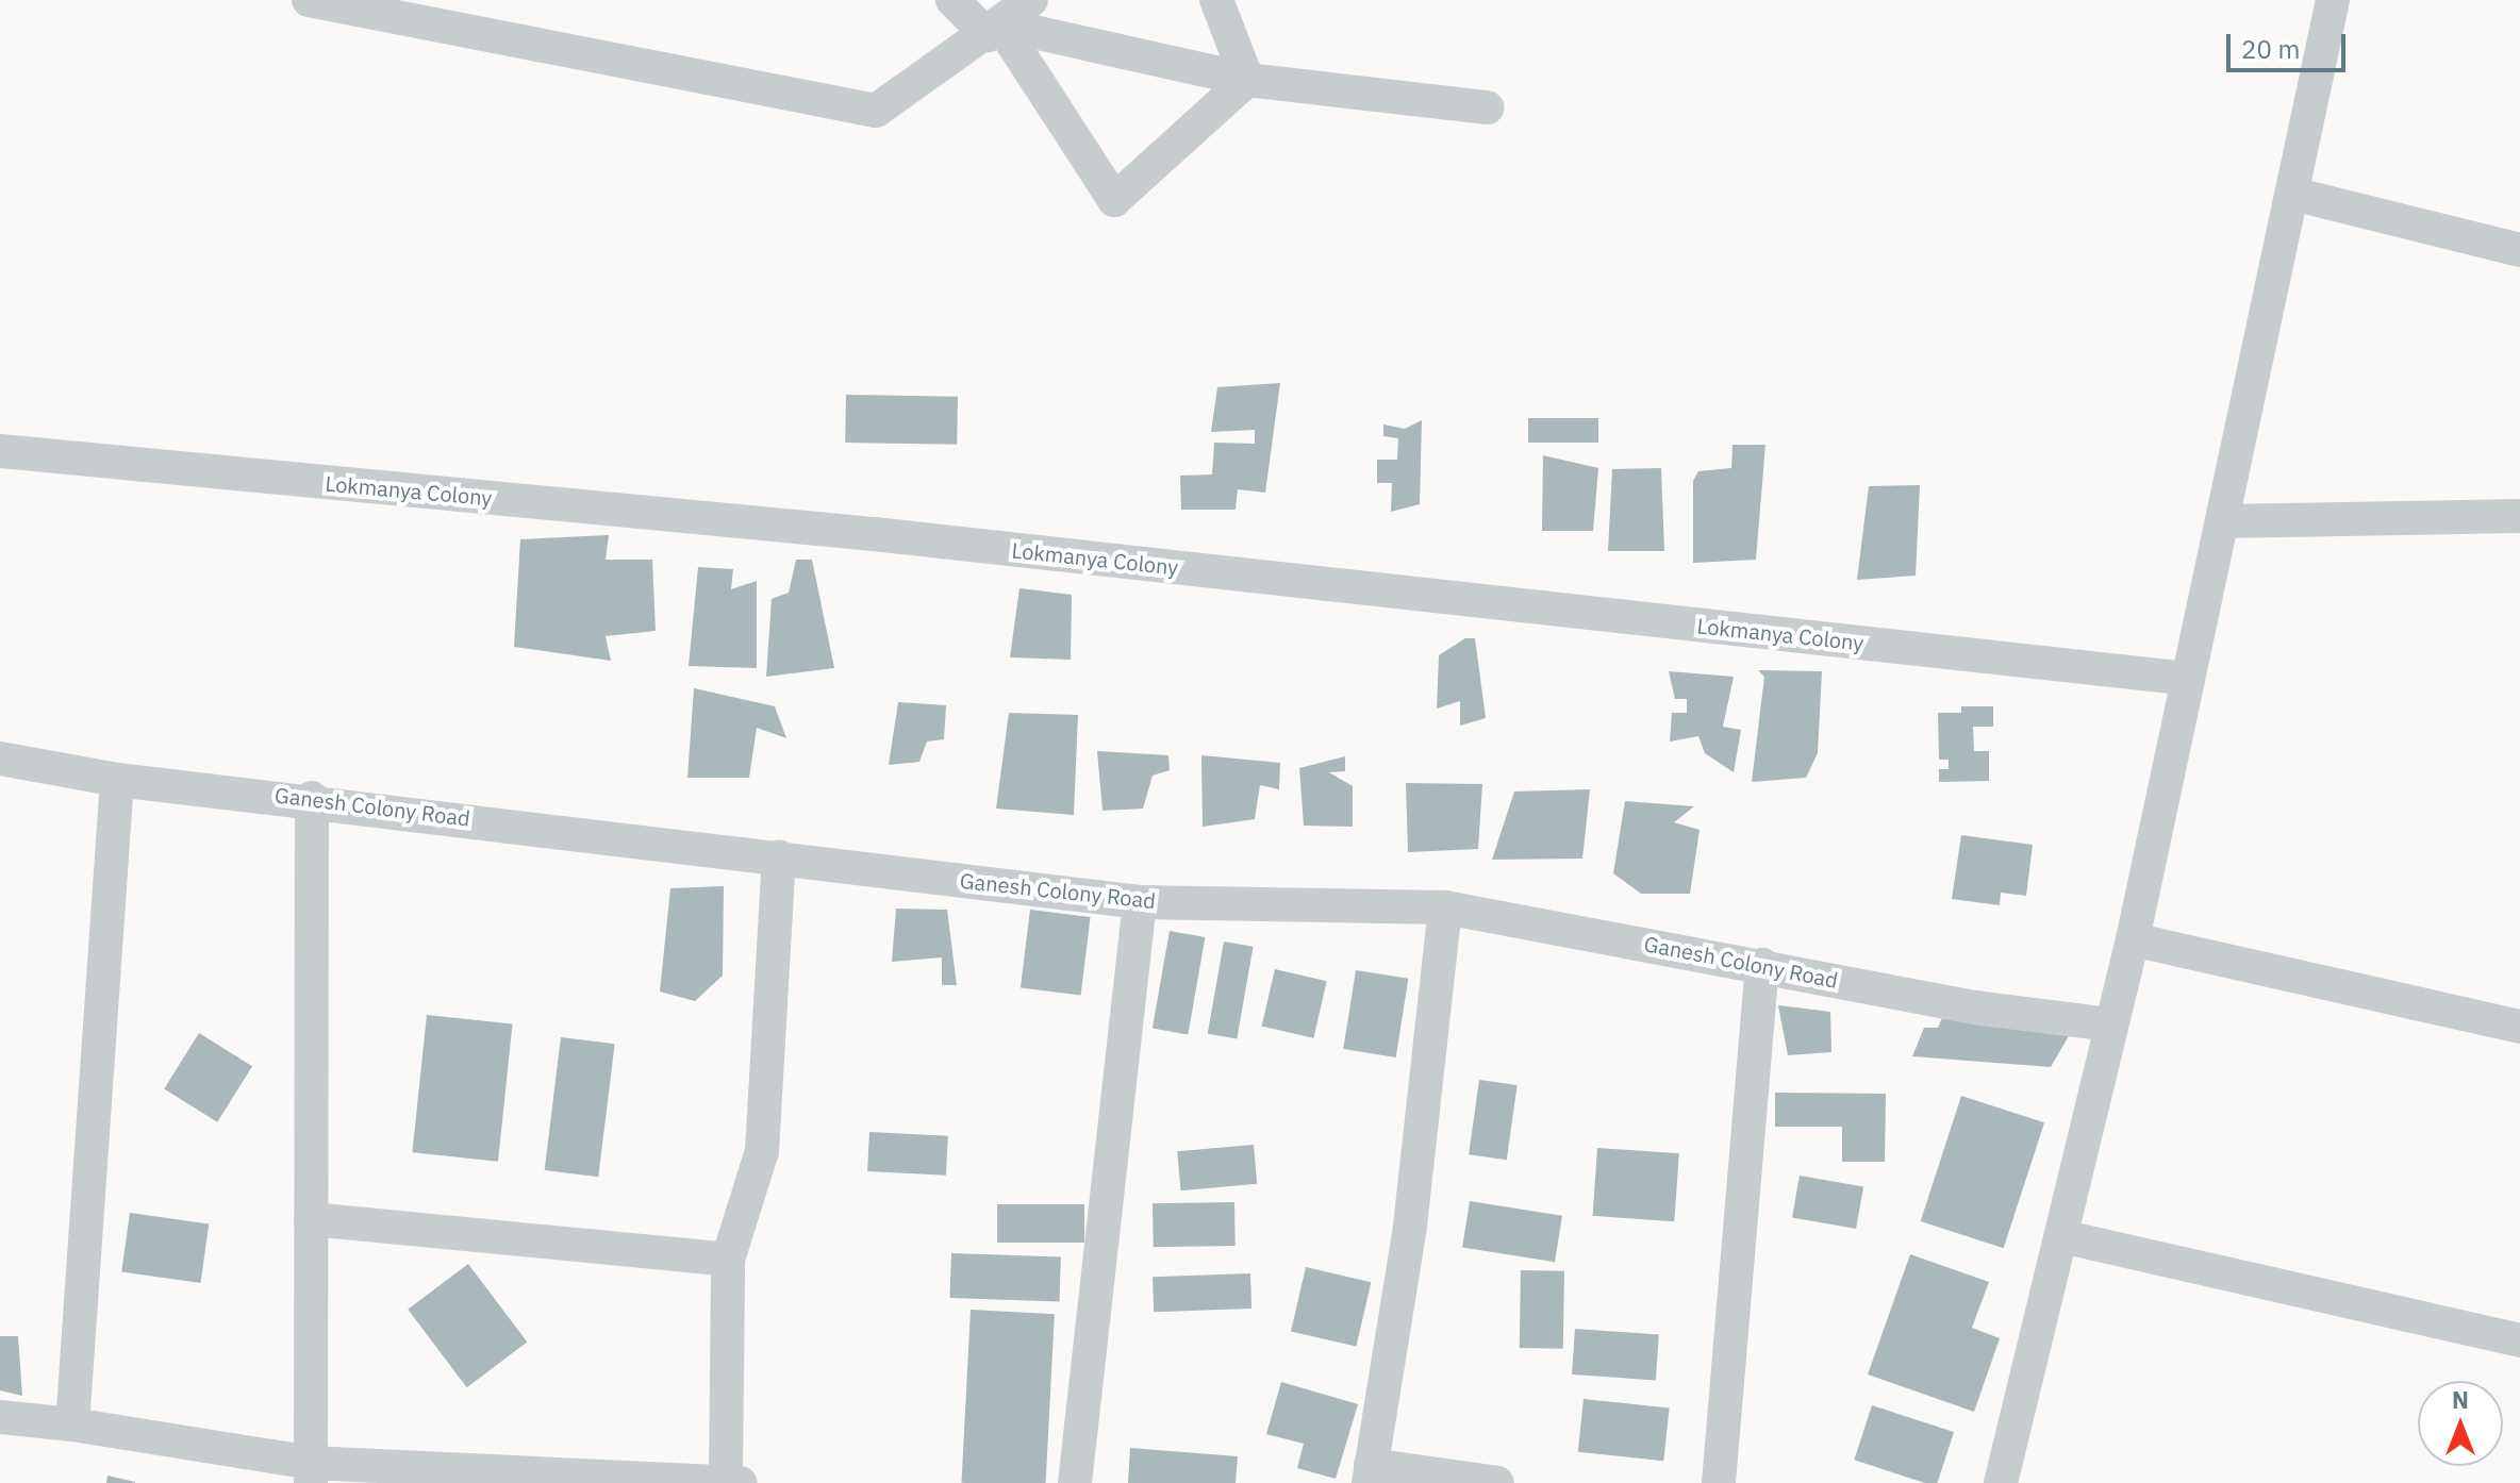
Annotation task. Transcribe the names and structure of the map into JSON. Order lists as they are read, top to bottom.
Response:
{
  "streets": {
    "street": ["Lokmanya Colony", "Ganesh Colony Road"]
  },
  "scale_bar": "20 m",
  "north": "top"
}
